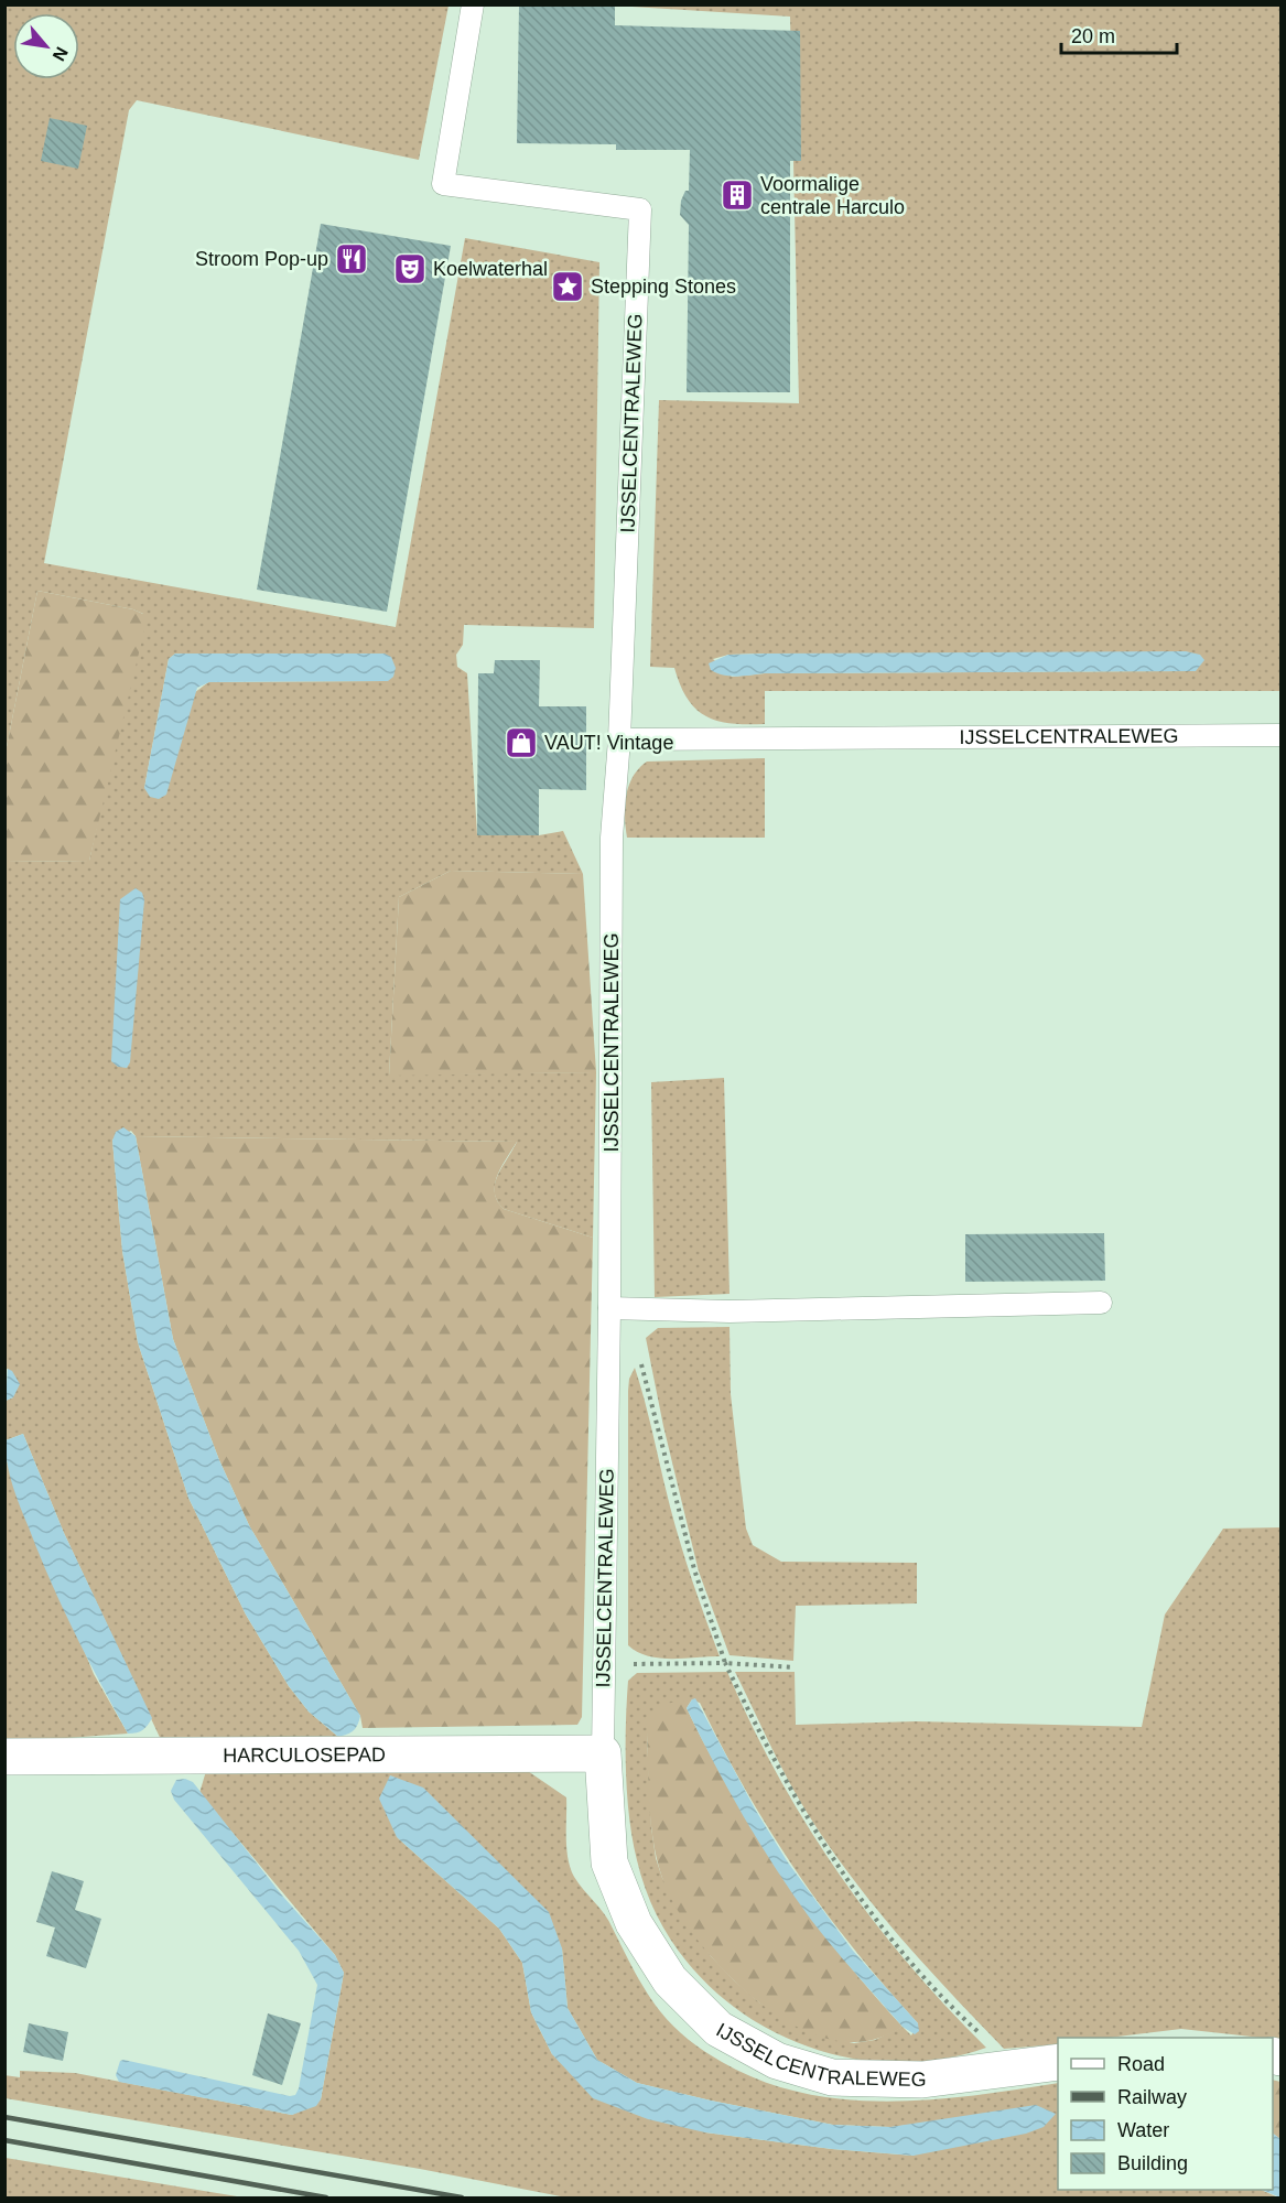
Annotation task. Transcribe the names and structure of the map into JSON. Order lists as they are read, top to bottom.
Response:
{
  "streets": {
    "street": ["IJSSELCENTRALEWEG", "HARCULOSEPAD"]
  },
  "crossings": [
    ["IJSSELCENTRALEWEG", "HARCULOSEPAD"]
  ],
  "places": {
    "building": ["Voormalige centrale Harculo"],
    "restaurant": ["Stroom Pop-up"],
    "theatre": ["Koelwaterhal"],
    "place": ["Stepping Stones"],
    "shop": ["VAUT! Vintage"]
  },
  "legend": [
    "Road",
    "Railway",
    "Water",
    "Building"
  ],
  "scale_bar": "20 m",
  "north": "bottom right"
}
